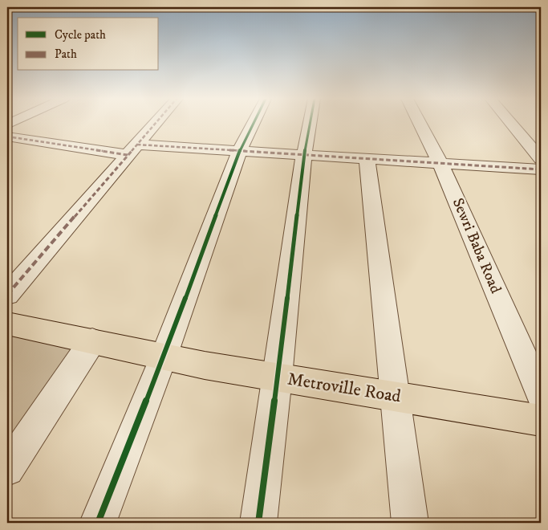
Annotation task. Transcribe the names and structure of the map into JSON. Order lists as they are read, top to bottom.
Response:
{
  "streets": {
    "main road": ["Metroville Road"],
    "street": ["Sewri Baba Road"]
  },
  "legend": ["Cycle path", "Path"]
}
